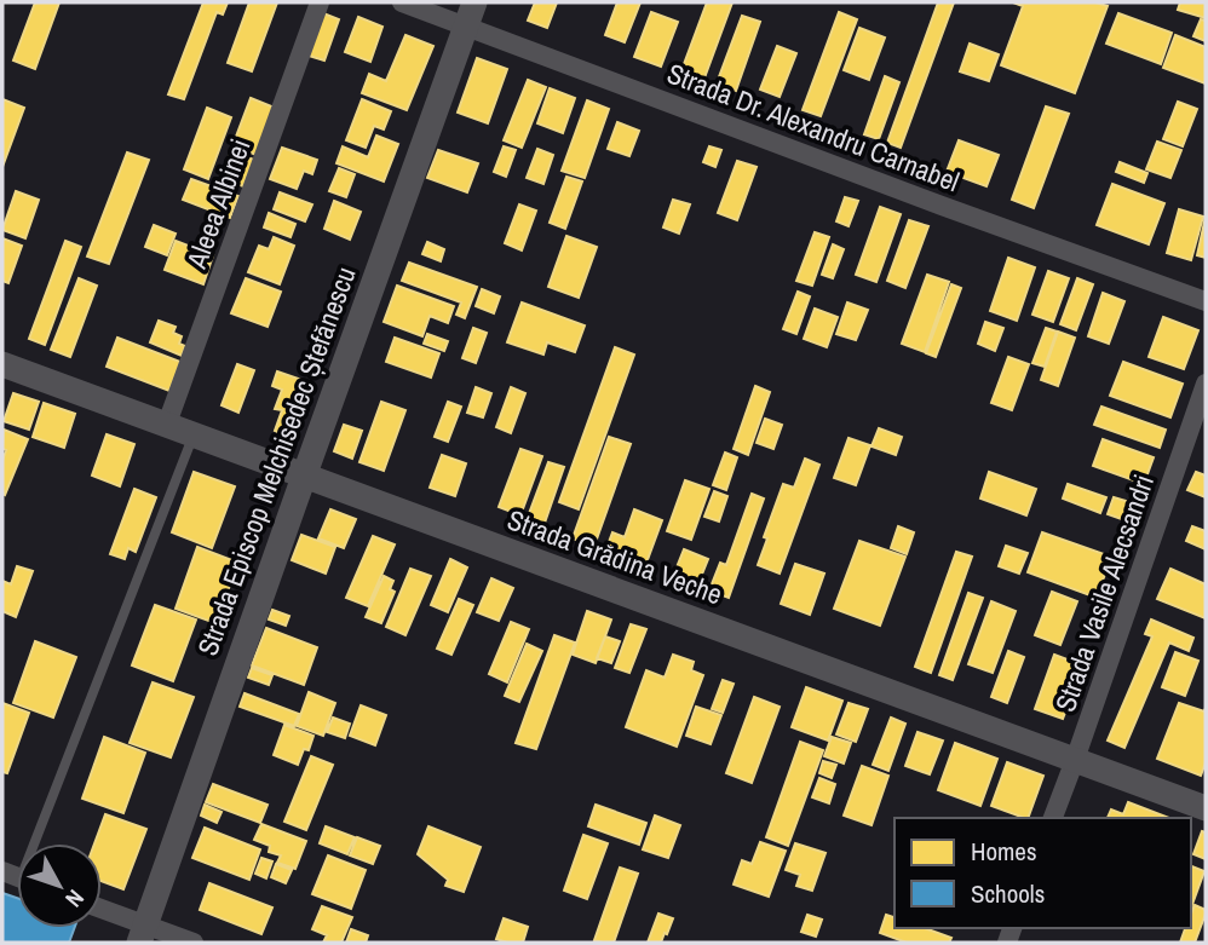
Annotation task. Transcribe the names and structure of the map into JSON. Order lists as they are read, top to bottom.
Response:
{
  "streets": {
    "street": [
      "Strada Dr. Alexandru Carnabel",
      "Aleea Albinei",
      "Strada Episcop Melchisedec Ștefănescu",
      "Strada Grădina Veche",
      "Strada Vasile Alecsandri"
    ]
  },
  "crossings": [
    ["Strada Dr. Alexandru Carnabel", "Strada Episcop Melchisedec Ștefănescu"],
    ["Aleea Albinei", "Strada Grădina Veche"],
    ["Strada Episcop Melchisedec Ștefănescu", "Strada Grădina Veche"],
    ["Strada Grădina Veche", "Strada Vasile Alecsandri"]
  ],
  "legend": ["Homes", "Schools"],
  "north": "bottom right"
}
